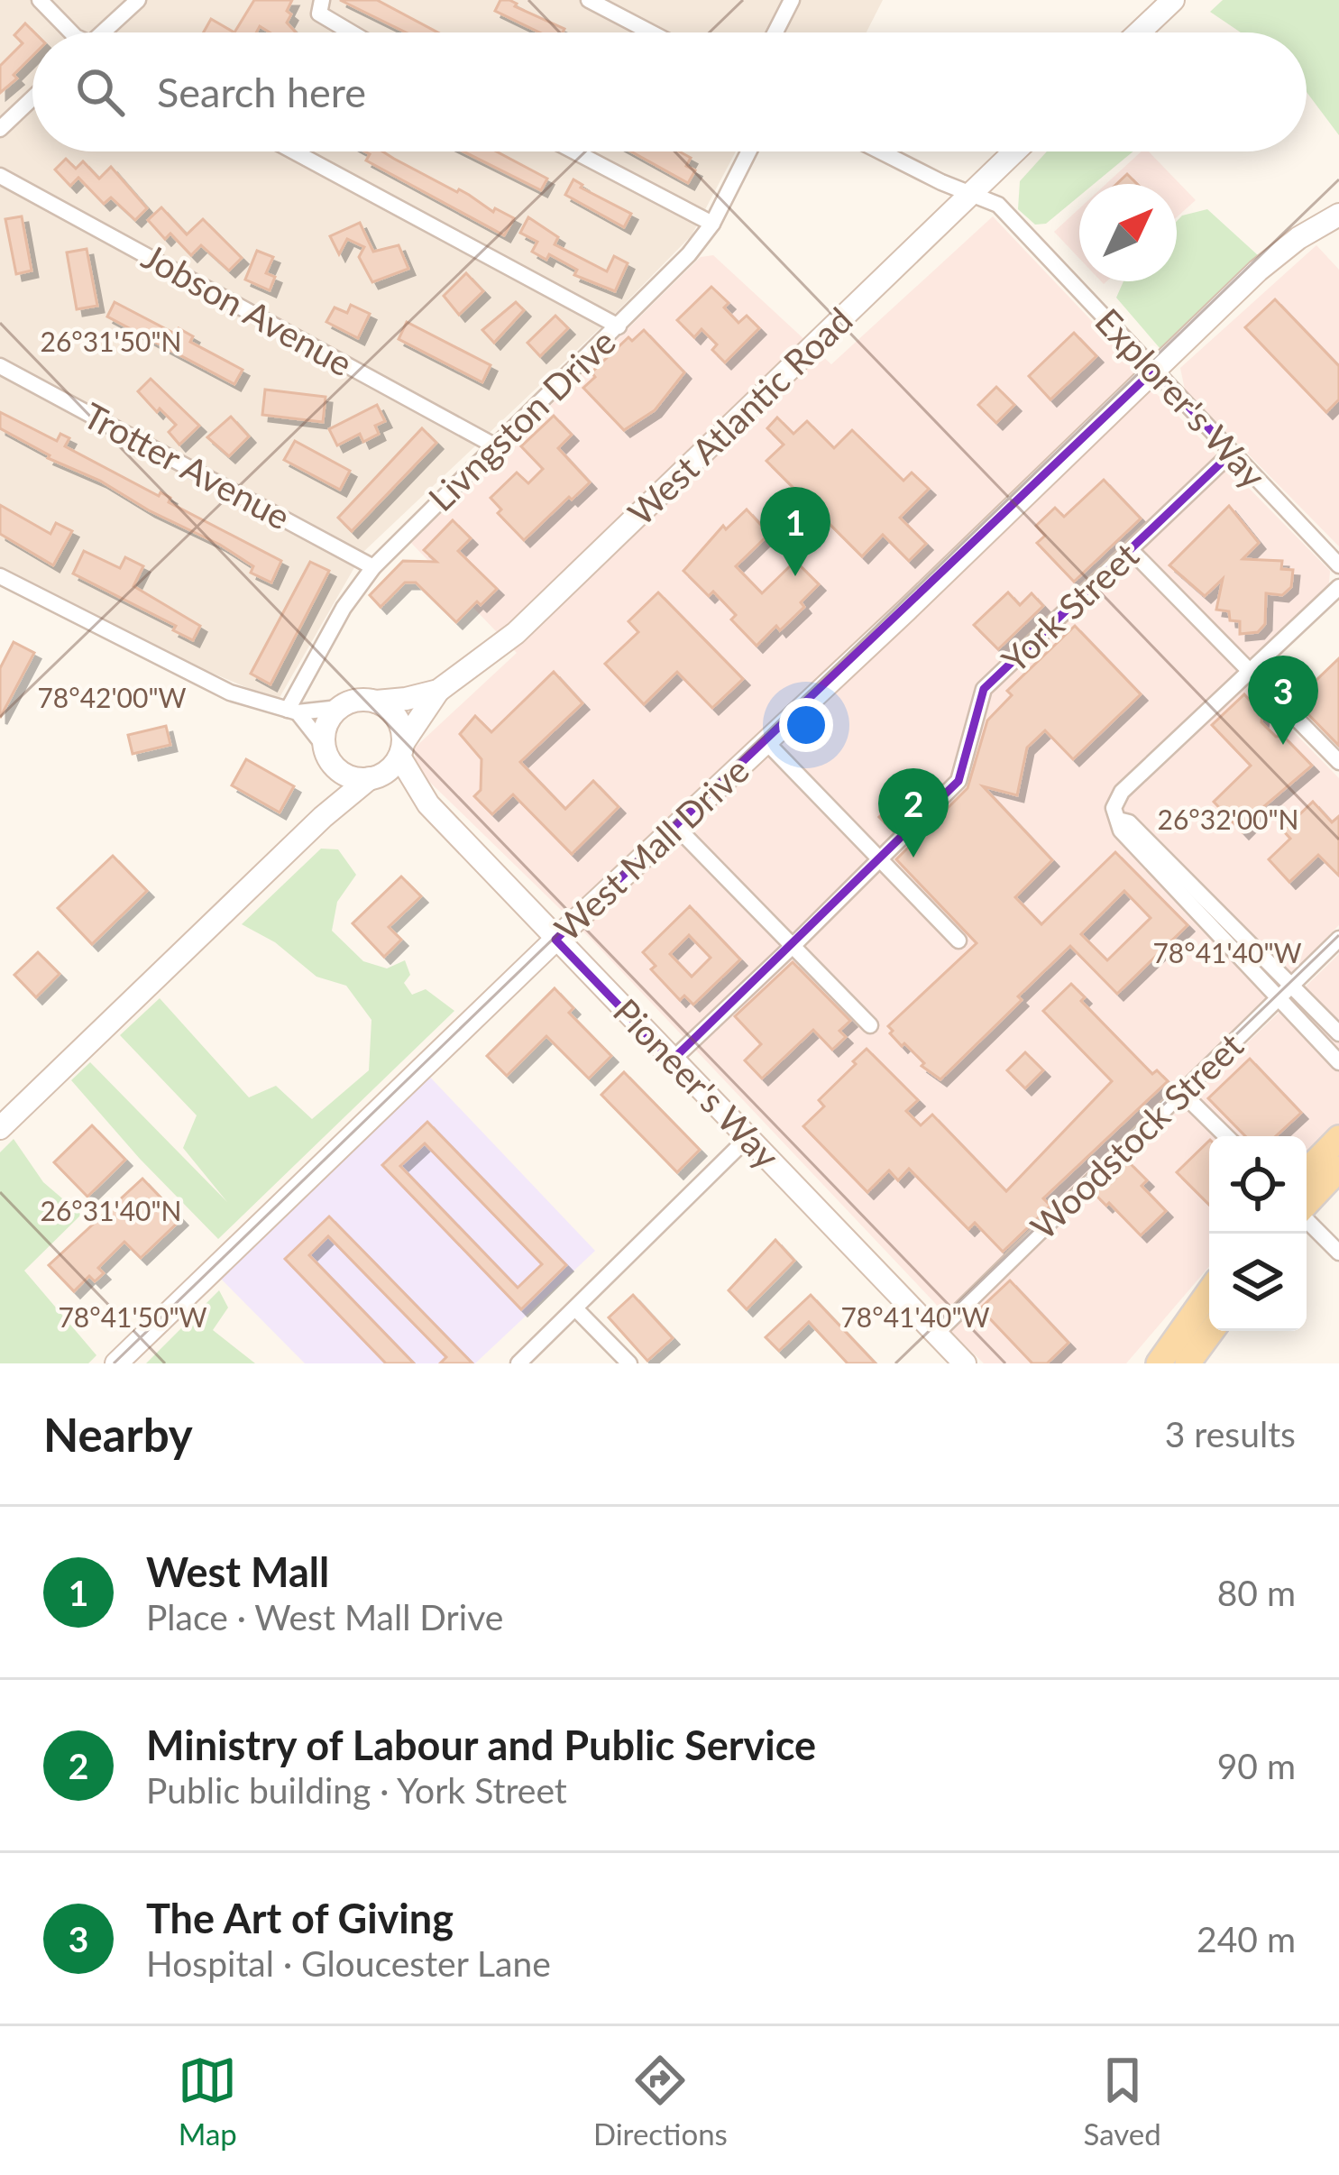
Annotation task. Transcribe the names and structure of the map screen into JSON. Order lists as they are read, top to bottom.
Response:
{
  "streets": {
    "main road": ["West Atlantic Road", "West Mall Drive", "Pioneer's Way"],
    "street": [
      "Jobson Avenue",
      "Explorer's Way",
      "Livngston Drive",
      "Trotter Avenue",
      "York Street",
      "Woodstock Street"
    ]
  },
  "crossings": [
    ["Jobson Avenue", "Livngston Drive"],
    ["Explorer's Way", "West Atlantic Road"],
    ["Explorer's Way", "York Street"],
    ["Explorer's Way", "West Mall Drive"],
    ["West Atlantic Road", "Pioneer's Way"],
    ["Livngston Drive", "Trotter Avenue"],
    ["York Street", "Pioneer's Way"],
    ["West Mall Drive", "Pioneer's Way"],
    ["Pioneer's Way", "Woodstock Street"]
  ],
  "north": "top right",
  "page": {
    "search": "Search here",
    "pins": ["1", "3", "2"],
    "heading": ["Nearby", "3 results"],
    "list": [
      {
        "mark": "1",
        "name": "West Mall",
        "note": "Place · West Mall Drive",
        "value": "80 m"
      },
      {
        "mark": "2",
        "name": "Ministry of Labour and Public Service",
        "note": "Public building · York Street",
        "value": "90 m"
      },
      {
        "mark": "3",
        "name": "The Art of Giving",
        "note": "Hospital · Gloucester Lane",
        "value": "240 m"
      }
    ],
    "nav": ["Map", "Directions", "Saved"]
  },
  "coordinates": [
    "26°31'50\"N",
    "78°42'00\"W",
    "26°32'00\"N",
    "78°41'40\"W",
    "26°31'40\"N",
    "78°41'50\"W"
  ]
}
